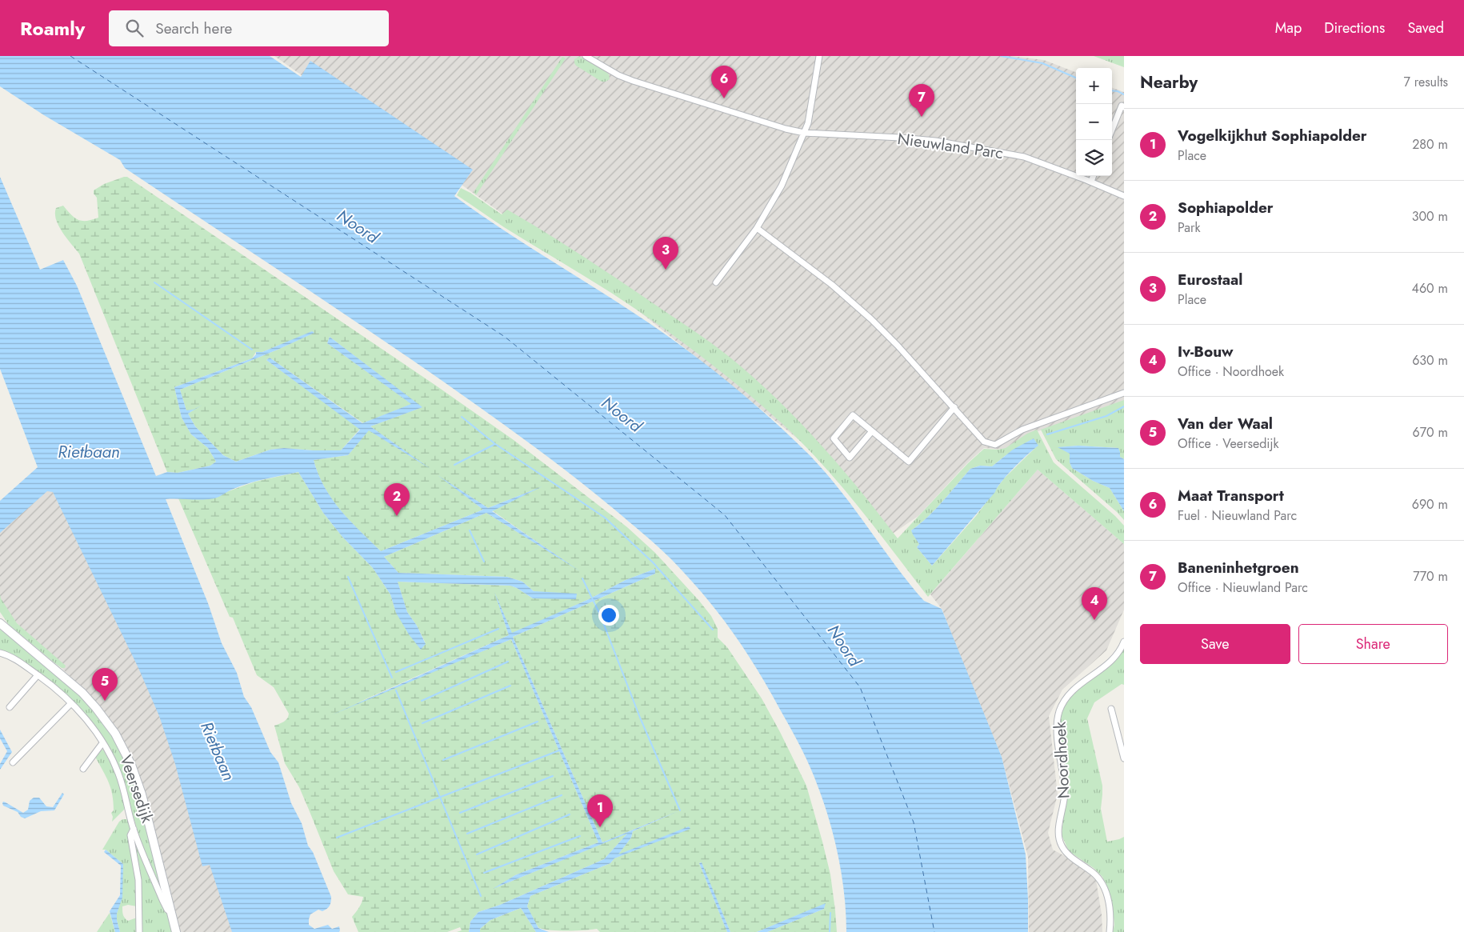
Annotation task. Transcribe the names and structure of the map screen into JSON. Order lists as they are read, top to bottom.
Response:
{
  "streets": {
    "main road": ["Veersedijk"],
    "street": ["Nieuwland Parc", "Noordhoek"]
  },
  "water": ["Noord", "Rietbaan"],
  "page": {
    "header": "Roamly",
    "search": "Search here",
    "nav": ["Map", "Directions", "Saved"],
    "heading": ["Nearby", "7 results"],
    "pins": [
      "6",
      "7",
      "3",
      "2",
      "4",
      "5",
      "1"
    ],
    "map_buttons": ["+", "−"],
    "list": [
      {
        "mark": "1",
        "name": "Vogelkijkhut Sophiapolder",
        "note": "Place",
        "value": "280 m"
      },
      {
        "mark": "2",
        "name": "Sophiapolder",
        "note": "Park",
        "value": "300 m"
      },
      {
        "mark": "3",
        "name": "Eurostaal",
        "note": "Place",
        "value": "460 m"
      },
      {
        "mark": "4",
        "name": "Iv-Bouw",
        "note": "Office · Noordhoek",
        "value": "630 m"
      },
      {
        "mark": "5",
        "name": "Van der Waal",
        "note": "Office · Veersedijk",
        "value": "670 m"
      },
      {
        "mark": "6",
        "name": "Maat Transport",
        "note": "Fuel · Nieuwland Parc",
        "value": "690 m"
      },
      {
        "mark": "7",
        "name": "Baneninhetgroen",
        "note": "Office · Nieuwland Parc",
        "value": "770 m"
      }
    ],
    "buttons": ["Save", "Share"]
  }
}
